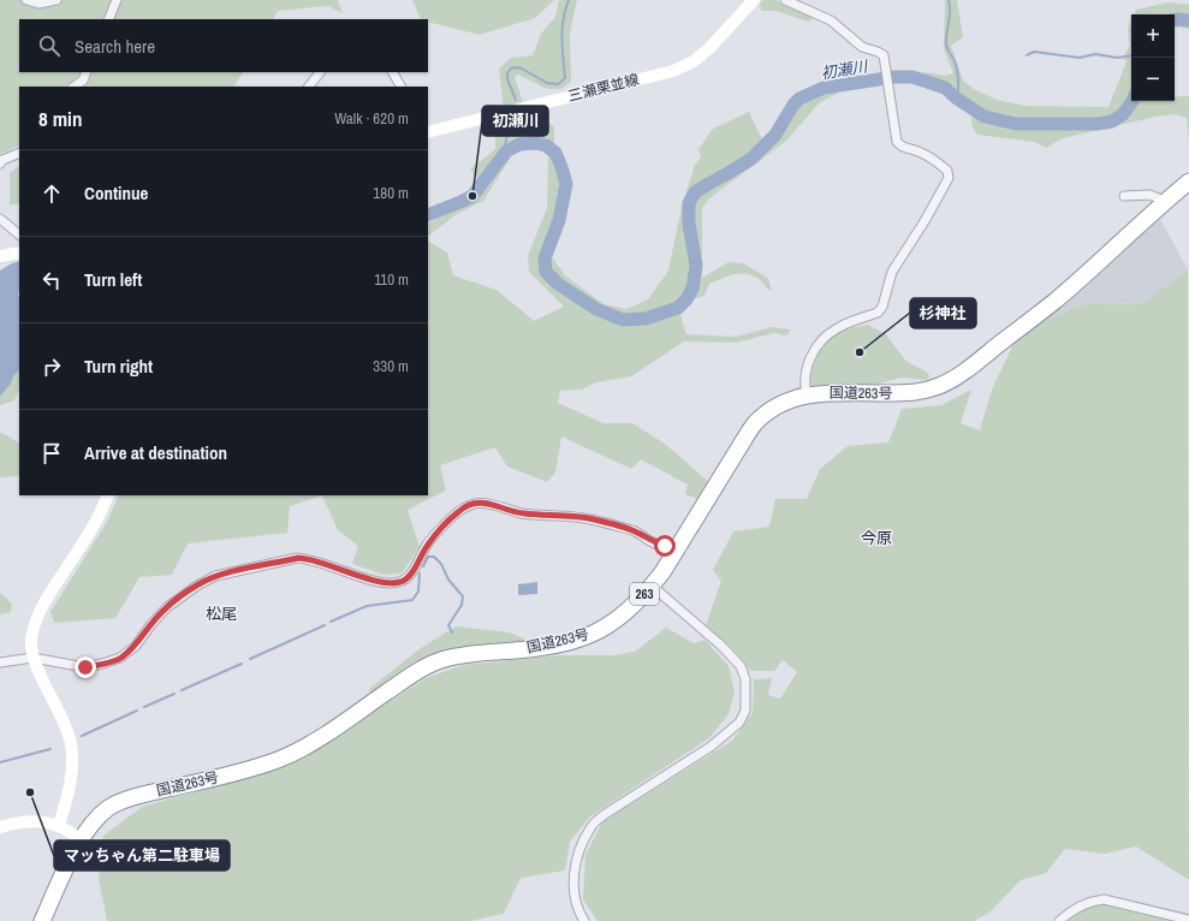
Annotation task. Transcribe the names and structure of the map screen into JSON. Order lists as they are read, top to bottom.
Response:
{
  "streets": {
    "highway": ["国道263号", "263"],
    "main road": ["三瀬栗並線"]
  },
  "districts": ["今原", "松尾"],
  "water": ["初瀬川"],
  "places": ["初瀬川", "杉神社", "マッちゃん第二駐車場"],
  "page": {
    "map_buttons": ["+", "−"],
    "search": "Search here",
    "heading": ["8 min", "Walk · 620 m"],
    "list": [
      ["Continue", "180 m"],
      ["Turn left", "110 m"],
      ["Turn right", "330 m"],
      "Arrive at destination"
    ]
  }
}
